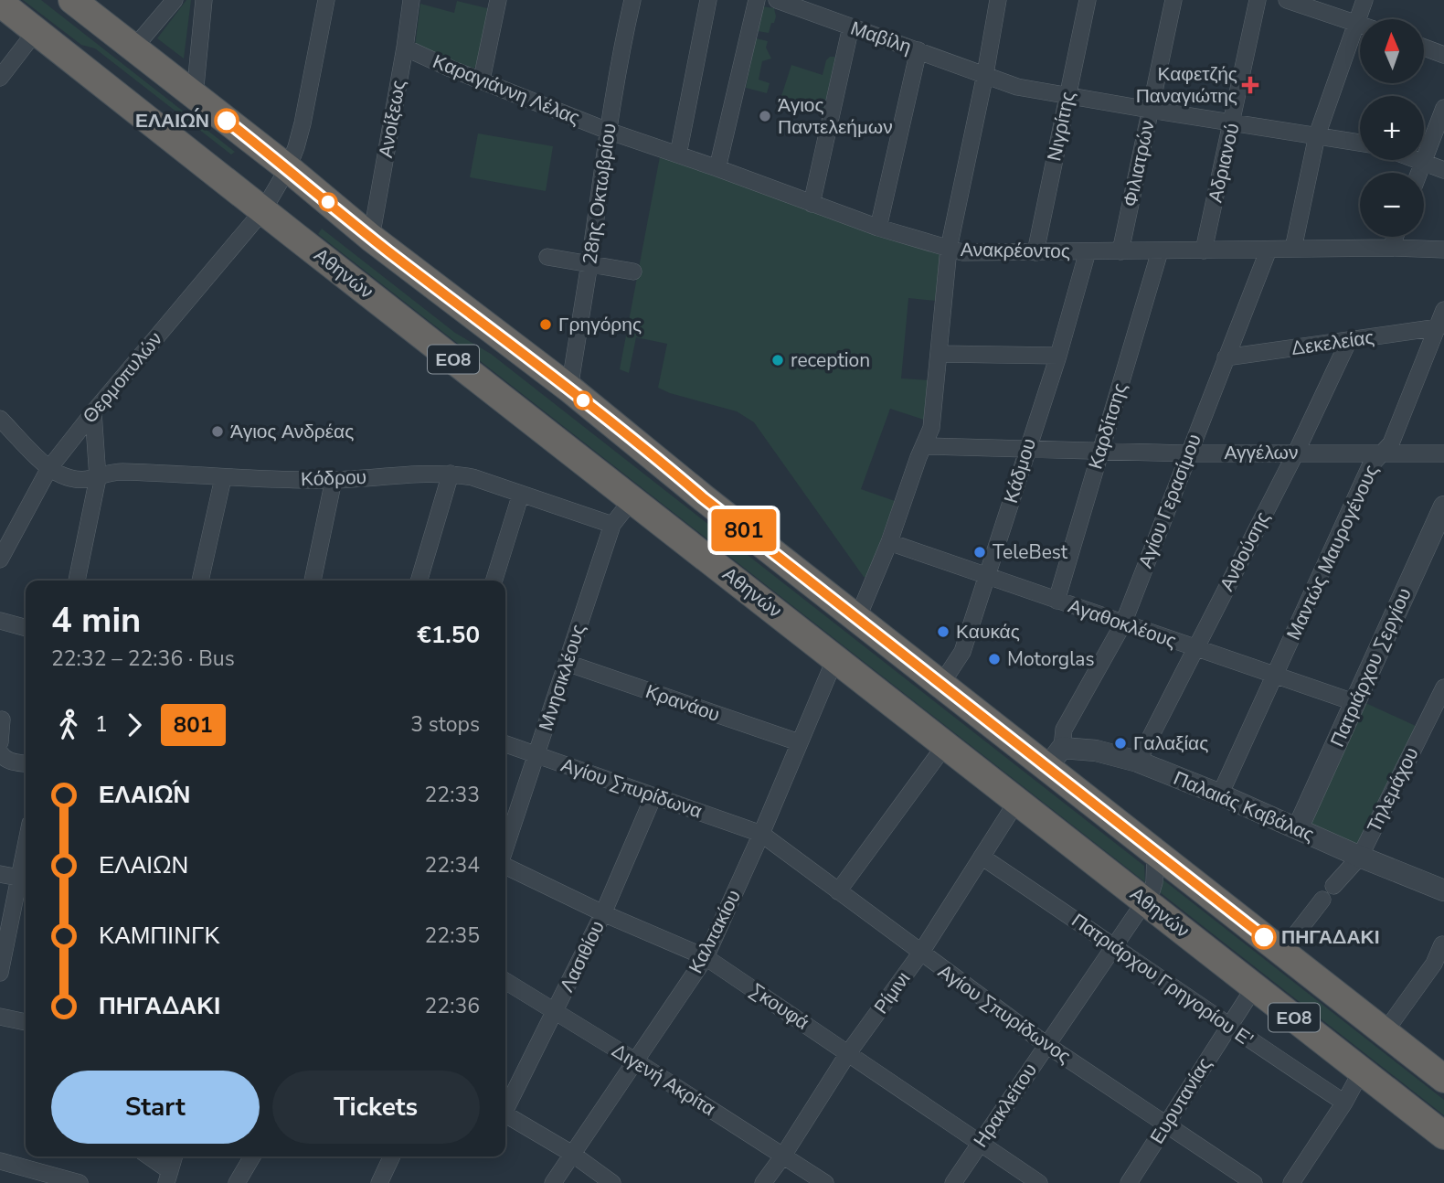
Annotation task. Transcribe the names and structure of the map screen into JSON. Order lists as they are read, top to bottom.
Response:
{
  "streets": {
    "highway": ["Αθηνών", "ΕΟ8"],
    "street": [
      "Μαβίλη",
      "Καραγιάννη Λέλας",
      "Ανοίξεως",
      "Νιγρίτης",
      "Αδριανού",
      "Φιλιατρών",
      "28ης Οκτωβρίου",
      "Ανακρέοντος",
      "Δεκελείας",
      "Θερμοπυλών",
      "Καρδίτσης",
      "Αγγέλων",
      "Κάδμου",
      "Κόδρου",
      "Αγίου Γερασίμου",
      "Ανθούσης",
      "Μαντώς Μαυρογένους",
      "Αγαθοκλέους",
      "Πατριάρχου Σεργίου",
      "Μνησικλέους",
      "Κρανάου",
      "Αγίου Σπυρίδωνα",
      "Τηλεμάχου",
      "Παλαιάς Καβάλας",
      "Καλπακίου",
      "Λασιθίου",
      "Πατριάρχου Γρηγορίου Ε'",
      "Ρίμινι",
      "Σκουφά",
      "Αγίου Σπυρίδωνος",
      "Διγενή Ακρίτα",
      "Ευρυτανίας",
      "Ηρακλείτου"
    ]
  },
  "crossings": [
    ["Μαβίλη", "Νιγρίτης"],
    ["Μαβίλη", "Αδριανού"],
    ["Μαβίλη", "Φιλιατρών"],
    ["Καραγιάννη Λέλας", "Ανοίξεως"],
    ["Καραγιάννη Λέλας", "28ης Οκτωβρίου"],
    ["Καραγιάννη Λέλας", "Ανακρέοντος"],
    ["Ανοίξεως", "ΕΟ8"],
    ["Νιγρίτης", "Ανακρέοντος"],
    ["Αδριανού", "Ανακρέοντος"],
    ["Φιλιατρών", "Ανακρέοντος"],
    ["28ης Οκτωβρίου", "Ανακρέοντος"],
    ["28ης Οκτωβρίου", "ΕΟ8"],
    ["Ανακρέοντος", "Καρδίτσης"],
    ["Ανακρέοντος", "Κάδμου"],
    ["Ανακρέοντος", "Αγίου Γερασίμου"],
    ["Αθηνών", "Θερμοπυλών"],
    ["Αθηνών", "Μνησικλέους"],
    ["Αθηνών", "Καλπακίου"],
    ["Αθηνών", "Ρίμινι"],
    ["Αθηνών", "Ευρυτανίας"],
    ["Αθηνών", "Ηρακλείτου"],
    ["Δεκελείας", "Αγίου Γερασίμου"],
    ["Δεκελείας", "Ανθούσης"],
    ["Δεκελείας", "Μαντώς Μαυρογένους"],
    ["ΕΟ8", "Θερμοπυλών"],
    ["ΕΟ8", "Κάδμου"],
    ["ΕΟ8", "Αγίου Γερασίμου"],
    ["ΕΟ8", "Παλαιάς Καβάλας"],
    ["ΕΟ8", "Ηρακλείτου"],
    ["Θερμοπυλών", "Κόδρου"],
    ["Καρδίτσης", "Αγγέλων"],
    ["Καρδίτσης", "Αγαθοκλέους"],
    ["Αγγέλων", "Κάδμου"],
    ["Αγγέλων", "Αγίου Γερασίμου"],
    ["Αγγέλων", "Ανθούσης"],
    ["Αγγέλων", "Μαντώς Μαυρογένους"],
    ["Κάδμου", "Αγαθοκλέους"],
    ["Κόδρου", "Μνησικλέους"],
    ["Αγίου Γερασίμου", "Αγαθοκλέους"],
    ["Αγίου Γερασίμου", "Παλαιάς Καβάλας"],
    ["Ανθούσης", "Αγαθοκλέους"],
    ["Ανθούσης", "Παλαιάς Καβάλας"],
    ["Μαντώς Μαυρογένους", "Αγαθοκλέους"],
    ["Μαντώς Μαυρογένους", "Παλαιάς Καβάλας"],
    ["Αγαθοκλέους", "Πατριάρχου Σεργίου"],
    ["Πατριάρχου Σεργίου", "Παλαιάς Καβάλας"],
    ["Μνησικλέους", "Κρανάου"],
    ["Μνησικλέους", "Αγίου Σπυρίδωνα"],
    ["Κρανάου", "Καλπακίου"],
    ["Αγίου Σπυρίδωνα", "Καλπακίου"],
    ["Αγίου Σπυρίδωνα", "Λασιθίου"],
    ["Αγίου Σπυρίδωνα", "Αγίου Σπυρίδωνος"],
    ["Τηλεμάχου", "Παλαιάς Καβάλας"],
    ["Καλπακίου", "Σκουφά"],
    ["Καλπακίου", "Αγίου Σπυρίδωνος"],
    ["Καλπακίου", "Διγενή Ακρίτα"],
    ["Λασιθίου", "Σκουφά"],
    ["Λασιθίου", "Διγενή Ακρίτα"],
    ["Πατριάρχου Γρηγορίου Ε'", "Ρίμινι"],
    ["Πατριάρχου Γρηγορίου Ε'", "Ευρυτανίας"],
    ["Πατριάρχου Γρηγορίου Ε'", "Ηρακλείτου"],
    ["Ρίμινι", "Σκουφά"],
    ["Ρίμινι", "Αγίου Σπυρίδωνος"],
    ["Ρίμινι", "Διγενή Ακρίτα"],
    ["Σκουφά", "Ηρακλείτου"],
    ["Αγίου Σπυρίδωνος", "Ευρυτανίας"],
    ["Αγίου Σπυρίδωνος", "Ηρακλείτου"]
  ],
  "places": {
    "health": ["Καφετζής Παναγιώτης"],
    "other": [
      "Άγιος Παντελεήμων",
      "ΕΛΑΙΏΝ",
      "Γρηγόρης",
      "reception",
      "Άγιος Ανδρέας",
      "TeleBest",
      "Καυκάς",
      "Motorglas",
      "Γαλαξίας",
      "ΠΗΓΑΔΑΚΙ"
    ]
  },
  "lines": ["bus line 801"],
  "north": "top",
  "page": {
    "on_map": "801",
    "map_buttons": ["+", "−"],
    "heading": ["4 min", "22:32 – 22:36 · Bus", "€1.50"],
    "legs": ["1", "801", "3 stops"],
    "list": [
      {
        "name": "ΕΛΑΙΏΝ",
        "value": "22:33"
      },
      {
        "name": "ΕΛΑΙΩΝ",
        "value": "22:34"
      },
      {
        "name": "ΚΑΜΠΙΝΓΚ",
        "value": "22:35"
      },
      {
        "name": "ΠΗΓΑΔΑΚΙ",
        "value": "22:36"
      }
    ],
    "buttons": ["Start", "Tickets"]
  }
}
